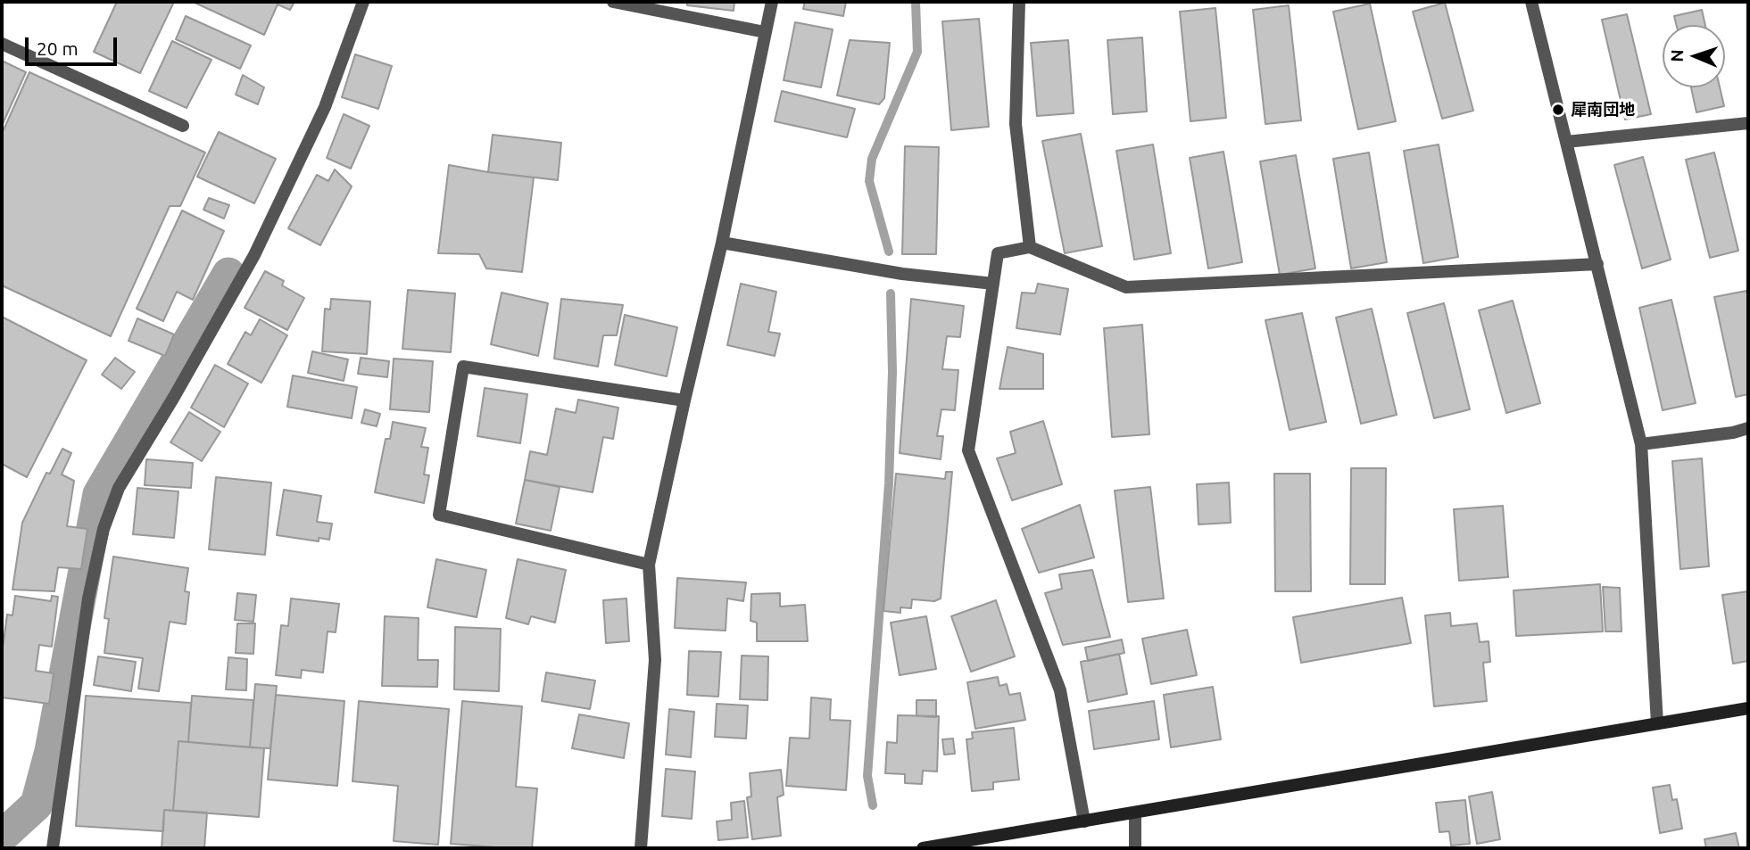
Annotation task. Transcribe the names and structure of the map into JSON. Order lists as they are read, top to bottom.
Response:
{
  "places": ["犀南団地"],
  "scale_bar": "20 m",
  "north": "left"
}
